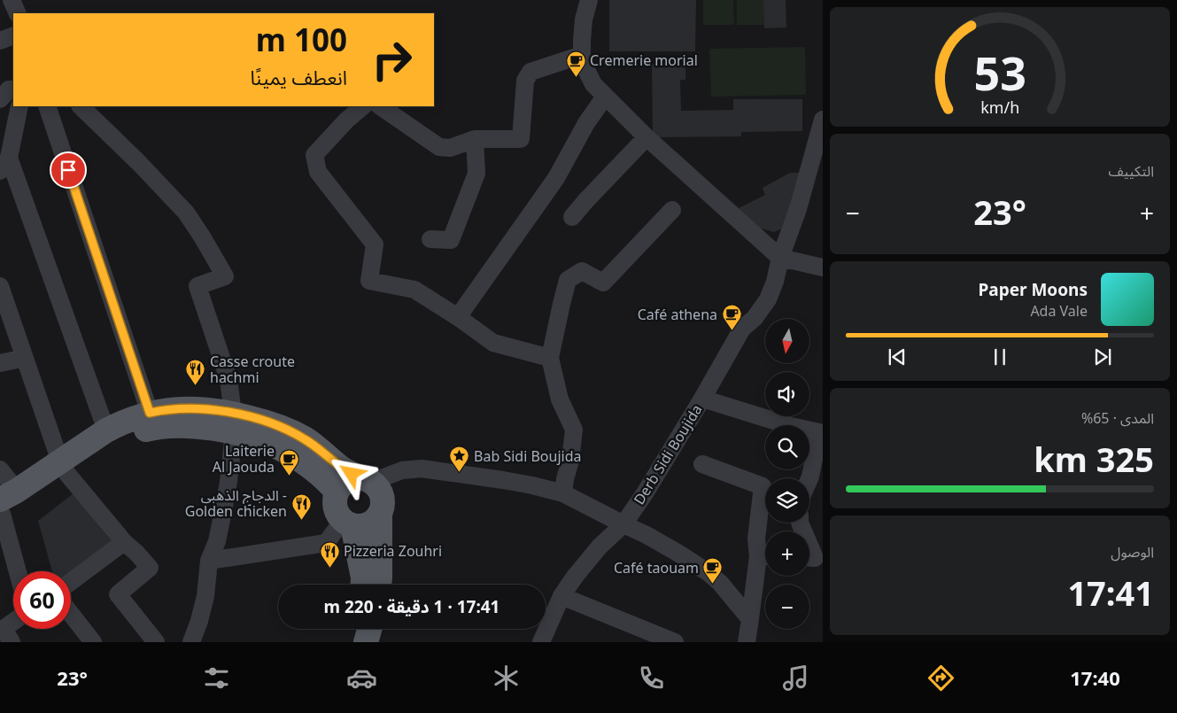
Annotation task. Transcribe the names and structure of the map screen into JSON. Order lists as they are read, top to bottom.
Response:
{
  "streets": {
    "street": ["Derb Sidi Boujida"]
  },
  "places": {
    "cafe": [
      "Cremerie morial",
      "Café athena",
      "Laiterie Al Jaouda",
      "Café taouam"
    ],
    "restaurant": ["Casse croute hachmi", "الدجاج الذهبي - Golden chicken", "Pizzeria Zouhri"],
    "place": ["Bab Sidi Boujida"]
  },
  "north": "bottom",
  "page": {
    "turn": ["100 m", "انعطف يمينًا"],
    "tile": [
      "التكييف",
      ["المدى · 65%", "325 km"],
      ["الوصول", "17:41"]
    ],
    "heat": ["−", "23°", "+"],
    "song": ["Paper Moons", "Ada Vale"],
    "map_buttons": ["+", "−"],
    "limit": "60",
    "trip": "17:41 · 1 دقيقة · 220 m",
    "tabs": ["17:40", "23°"],
    "gauge": ["53", "km/h"]
  }
}
